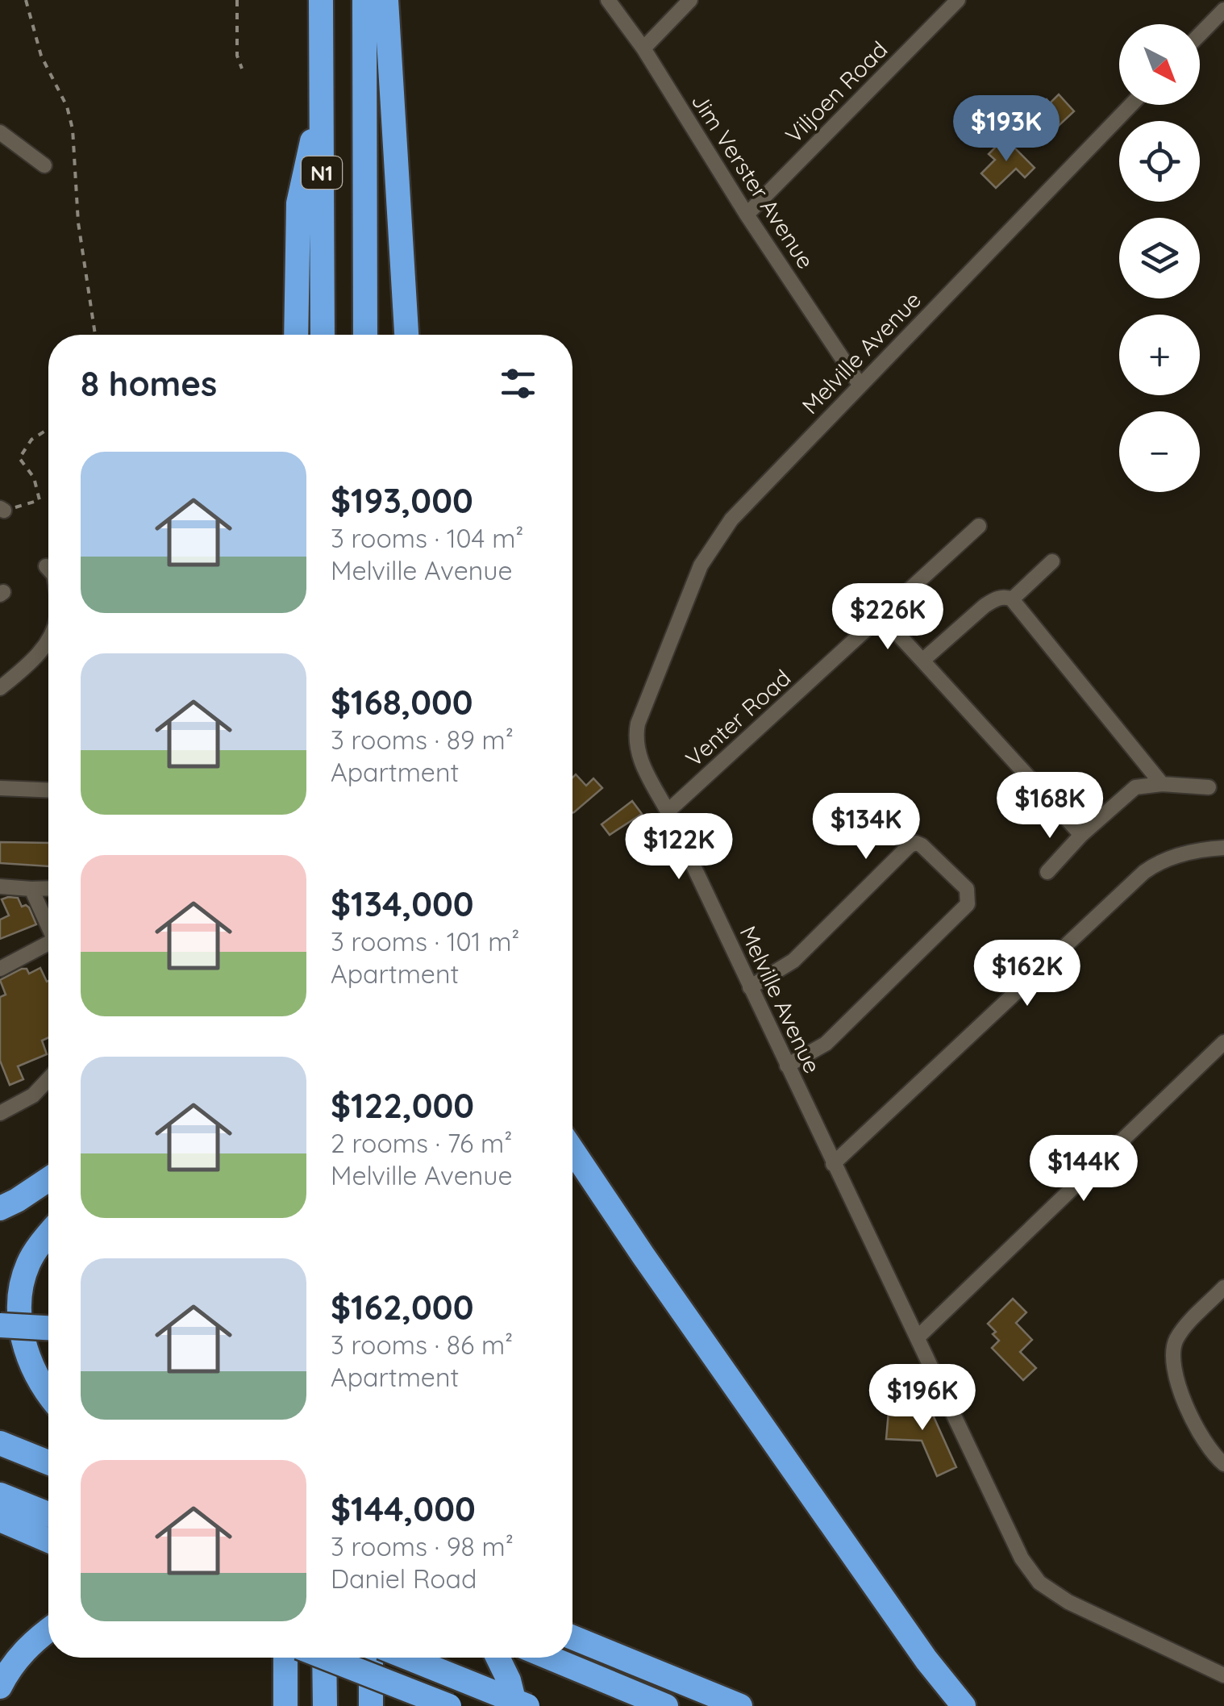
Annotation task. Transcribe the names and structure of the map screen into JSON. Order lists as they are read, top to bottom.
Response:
{
  "streets": {
    "highway": ["N1"],
    "street": [
      "Viljoen Road",
      "Jim Verster Avenue",
      "Melville Avenue",
      "Venter Road"
    ]
  },
  "crossings": [
    ["Viljoen Road", "Jim Verster Avenue"],
    ["Jim Verster Avenue", "Melville Avenue"],
    ["Melville Avenue", "Venter Road"]
  ],
  "north": "bottom right",
  "page": {
    "map_buttons": ["+", "−"],
    "price": [
      "$193K",
      "$226K",
      "$168K",
      "$134K",
      "$122K",
      "$162K",
      "$144K",
      "$196K"
    ],
    "heading": "8 homes",
    "list": [
      {
        "name": "$193,000",
        "note": "3 rooms · 104 m² · Melville Avenue"
      },
      {
        "name": "$168,000",
        "note": "3 rooms · 89 m² · Apartment"
      },
      {
        "name": "$134,000",
        "note": "3 rooms · 101 m² · Apartment"
      },
      {
        "name": "$122,000",
        "note": "2 rooms · 76 m² · Melville Avenue"
      },
      {
        "name": "$162,000",
        "note": "3 rooms · 86 m² · Apartment"
      },
      {
        "name": "$144,000",
        "note": "3 rooms · 98 m² · Daniel Road"
      }
    ]
  }
}
